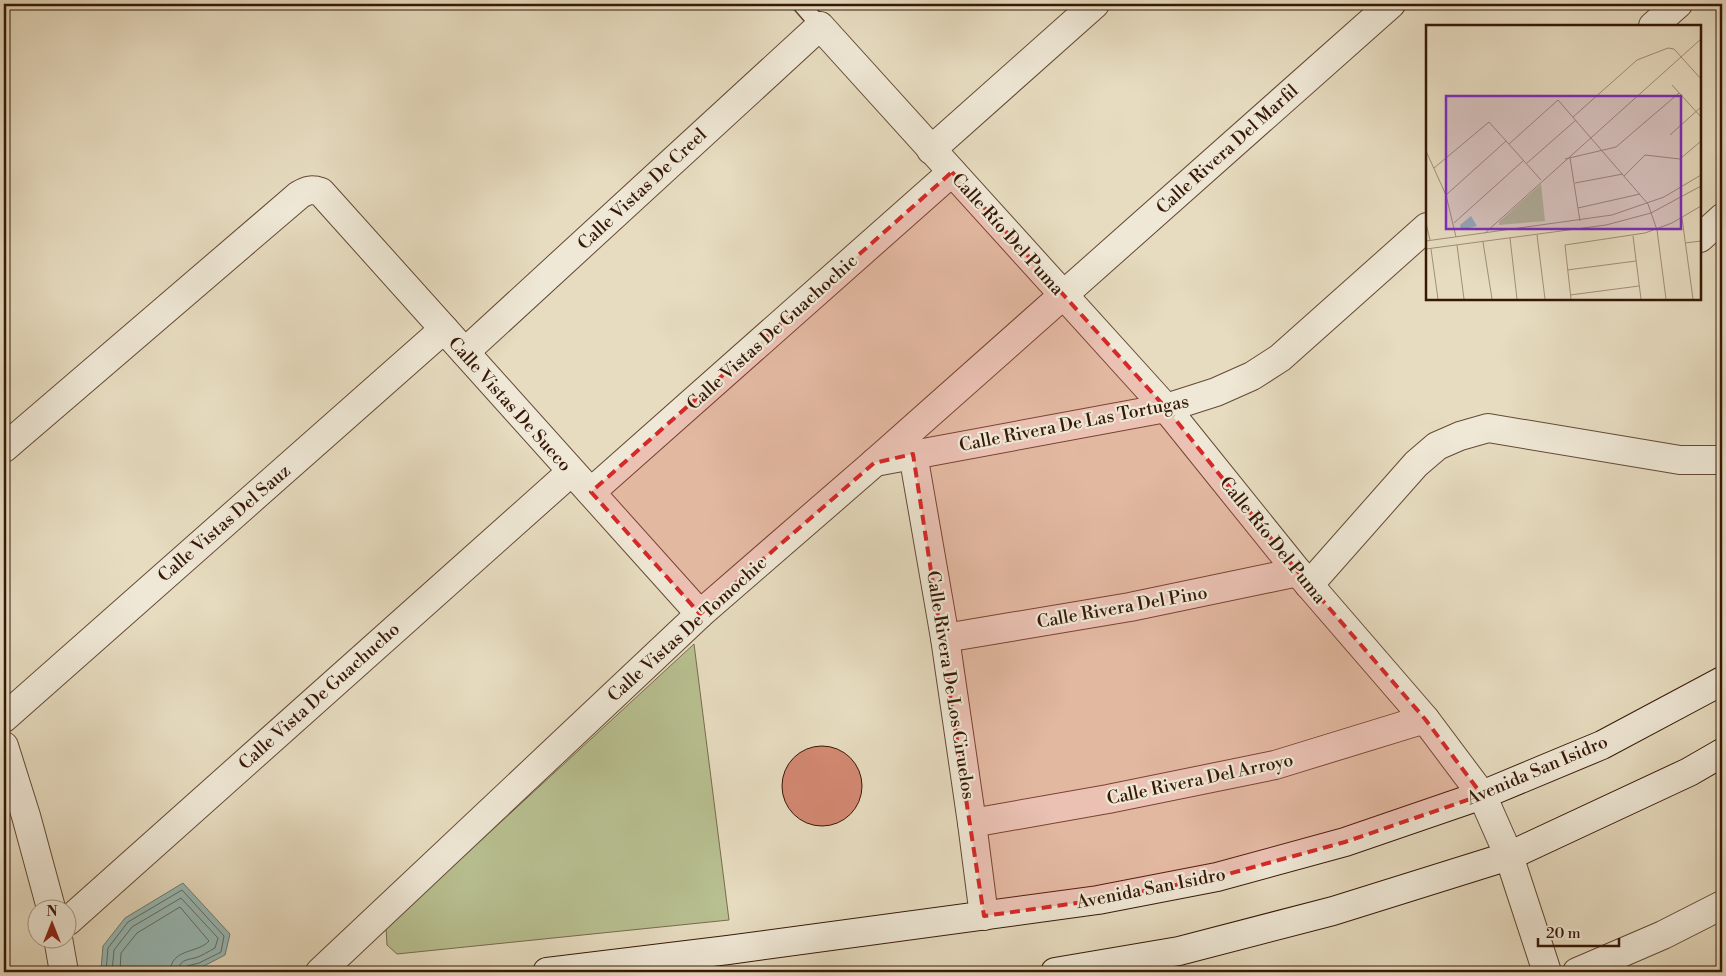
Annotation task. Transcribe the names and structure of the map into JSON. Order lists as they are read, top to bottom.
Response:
{
  "streets": {
    "street": [
      "Calle Rivera Del Marfil",
      "Calle Vistas De Creel",
      "Calle Río Del Puma",
      "Calle Vistas De Guachochic",
      "Calle Vistas De Sueco",
      "Calle Rivera De Las Tortugas",
      "Calle Vistas Del Sauz",
      "Calle Rivera Del Pino",
      "Calle Vistas De Tomochic",
      "Calle Rivera De Los Ciruelos",
      "Calle Vista De Guachucho",
      "Avenida San Isidro",
      "Calle Rivera Del Arroyo"
    ]
  },
  "crossings": [
    ["Calle Rivera Del Marfil", "Calle Río Del Puma"],
    ["Calle Rivera Del Marfil", "Calle Vistas De Tomochic"],
    ["Calle Vistas De Creel", "Calle Río Del Puma"],
    ["Calle Vistas De Creel", "Calle Vistas De Sueco"],
    ["Calle Río Del Puma", "Calle Vistas De Guachochic"],
    ["Calle Río Del Puma", "Calle Rivera De Las Tortugas"],
    ["Calle Río Del Puma", "Calle Rivera Del Pino"],
    ["Calle Río Del Puma", "Calle Vistas De Tomochic"],
    ["Calle Río Del Puma", "Avenida San Isidro"],
    ["Calle Río Del Puma", "Calle Rivera Del Arroyo"],
    ["Calle Vistas De Guachochic", "Calle Vistas De Sueco"],
    ["Calle Vistas De Sueco", "Calle Vistas Del Sauz"],
    ["Calle Vistas De Sueco", "Calle Vistas De Tomochic"],
    ["Calle Vistas De Sueco", "Calle Vista De Guachucho"],
    ["Calle Rivera De Las Tortugas", "Calle Vistas De Tomochic"],
    ["Calle Rivera De Las Tortugas", "Calle Rivera De Los Ciruelos"],
    ["Calle Rivera Del Pino", "Calle Rivera De Los Ciruelos"],
    ["Calle Rivera De Los Ciruelos", "Avenida San Isidro"],
    ["Calle Rivera De Los Ciruelos", "Calle Rivera Del Arroyo"]
  ],
  "scale_bar": "20 m",
  "north": "top"
}
